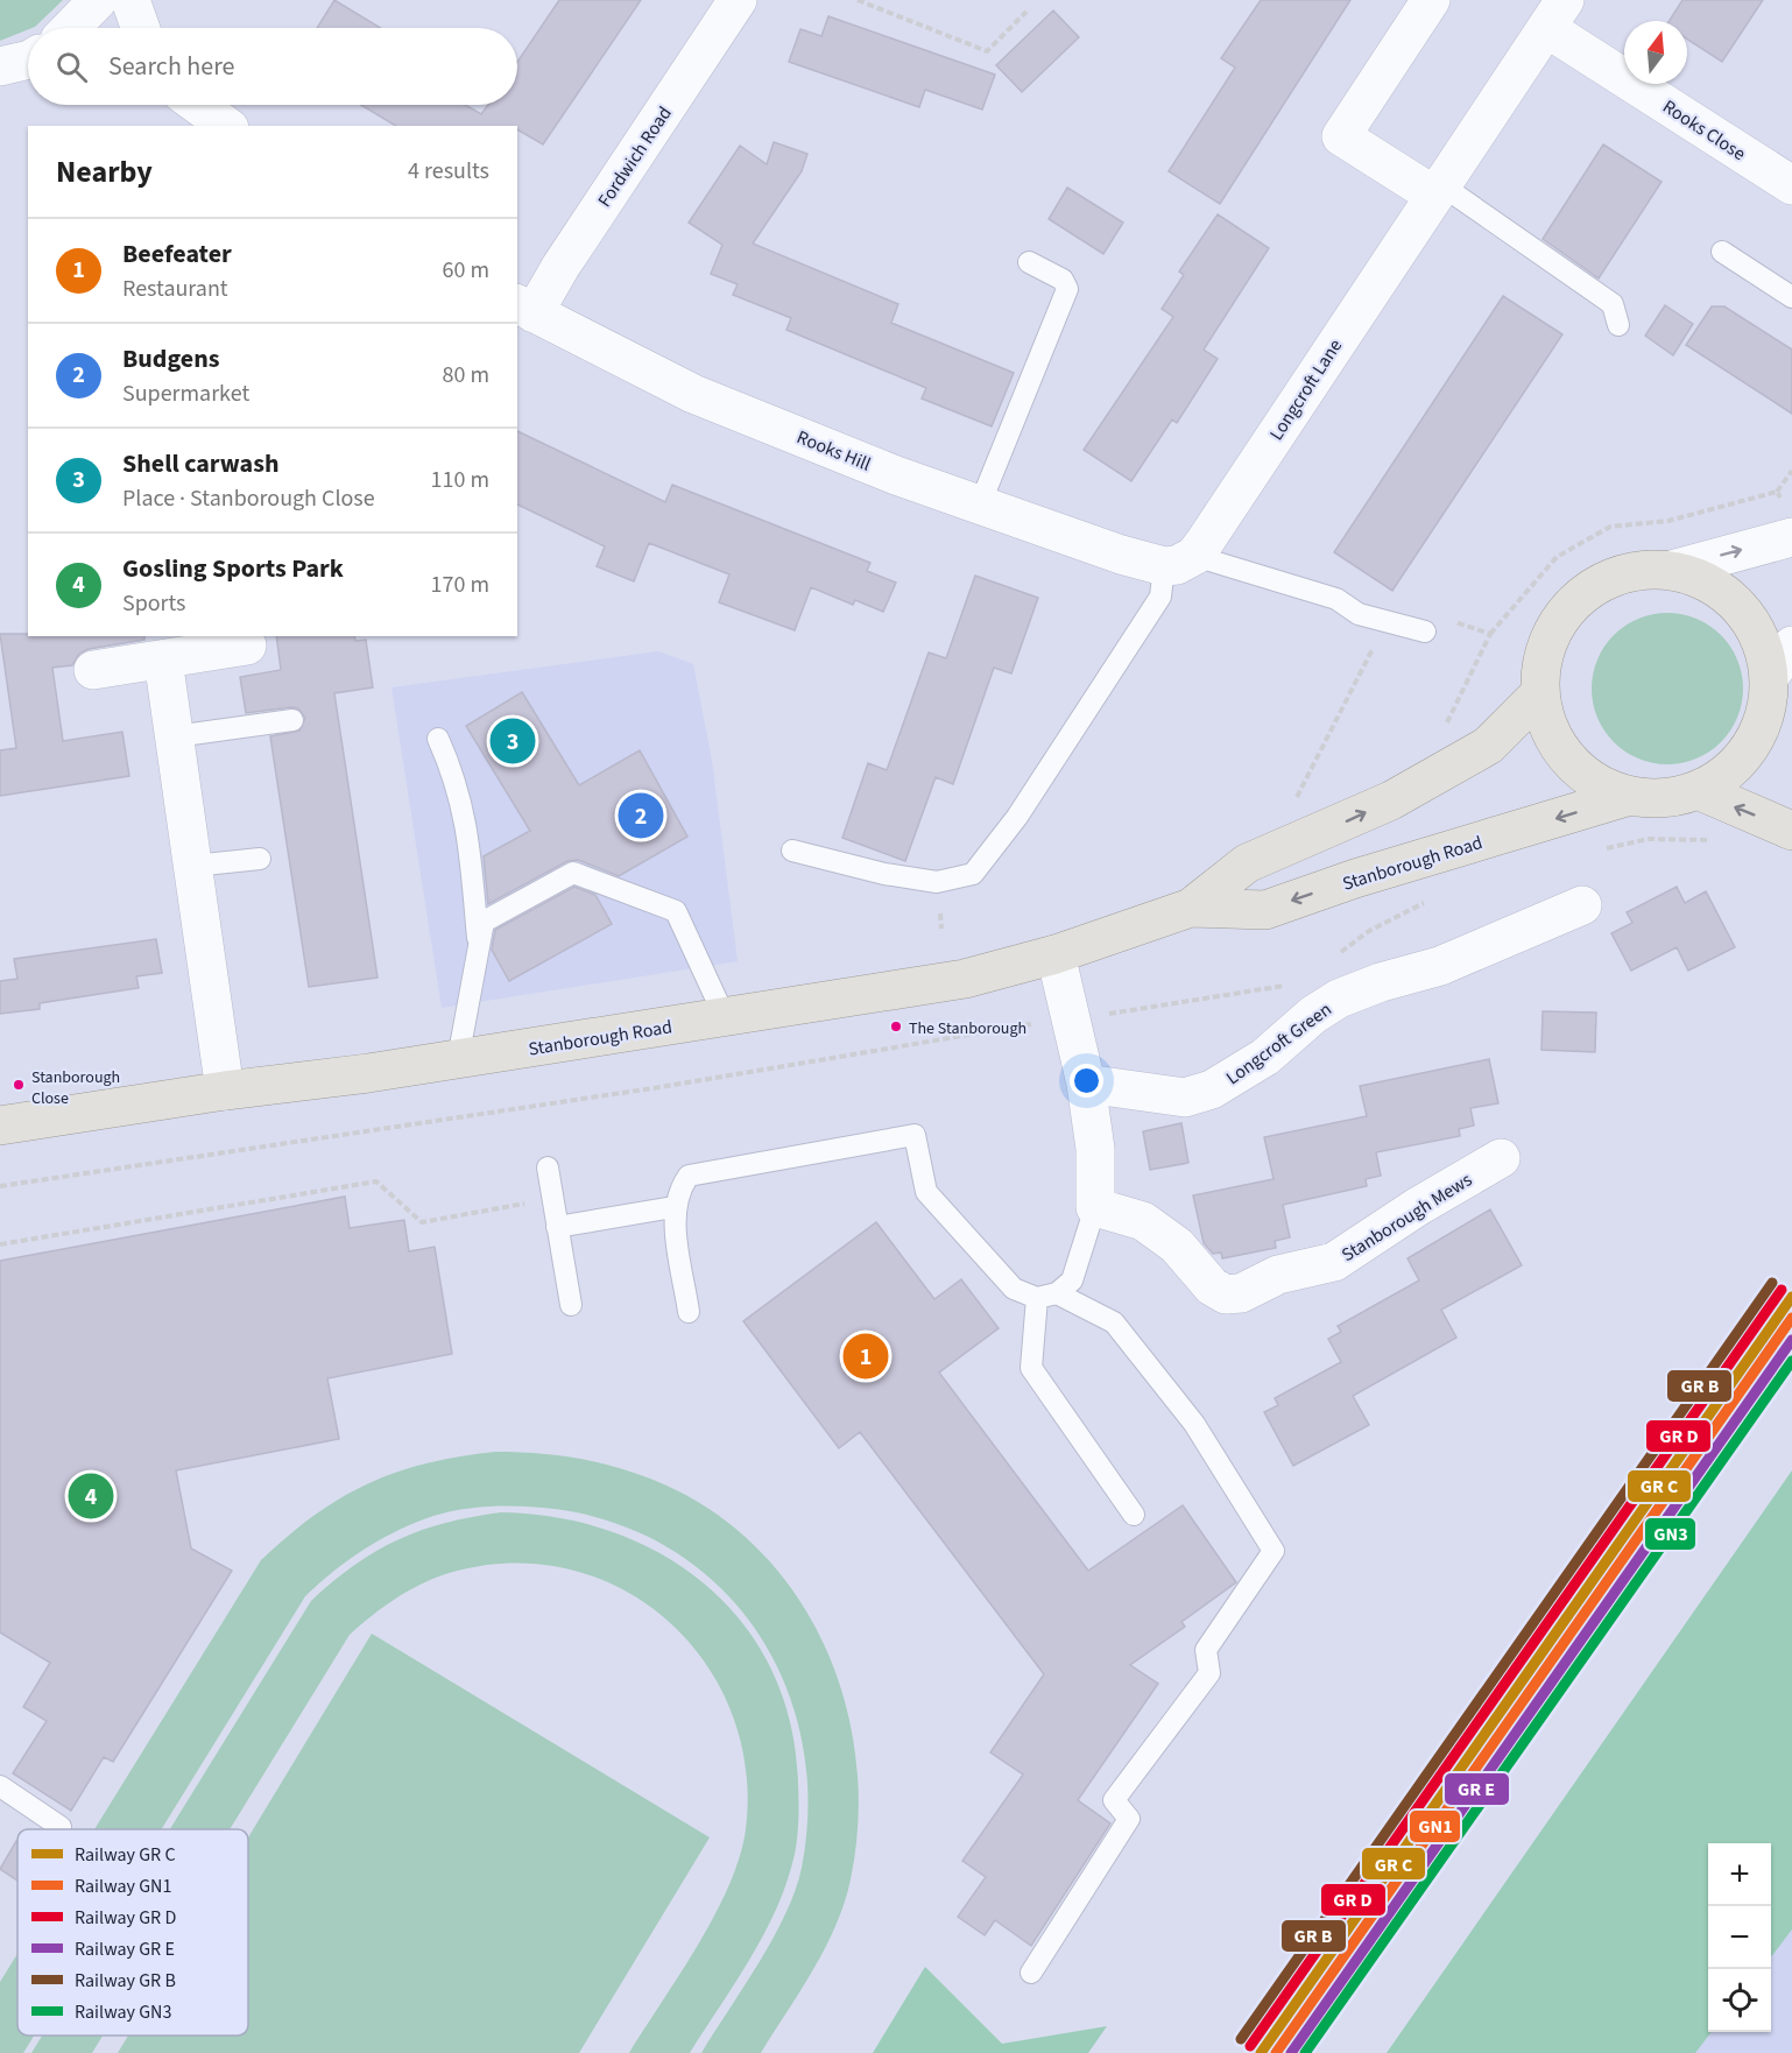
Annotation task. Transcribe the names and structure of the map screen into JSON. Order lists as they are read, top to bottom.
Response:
{
  "streets": {
    "main road": ["Stanborough Road"],
    "street": [
      "Rooks Close",
      "Fordwich Road",
      "Longcroft Lane",
      "Rooks Hill",
      "Longcroft Green",
      "Stanborough Mews"
    ]
  },
  "crossings": [
    ["Rooks Close", "Longcroft Lane"],
    ["Fordwich Road", "Rooks Hill"],
    ["Longcroft Lane", "Rooks Hill"]
  ],
  "places": ["The Stanborough", "Stanborough Close"],
  "lines": ["rail line GN1", "rail line GN3"],
  "legend": [
    "Railway GR C",
    "Railway GN1",
    "Railway GR D",
    "Railway GR E",
    "Railway GR B",
    "Railway GN3"
  ],
  "north": "top",
  "page": {
    "search": "Search here",
    "heading": ["Nearby", "4 results"],
    "list": [
      {
        "mark": "1",
        "name": "Beefeater",
        "note": "Restaurant",
        "value": "60 m"
      },
      {
        "mark": "2",
        "name": "Budgens",
        "note": "Supermarket",
        "value": "80 m"
      },
      {
        "mark": "3",
        "name": "Shell carwash",
        "note": "Place · Stanborough Close",
        "value": "110 m"
      },
      {
        "mark": "4",
        "name": "Gosling Sports Park",
        "note": "Sports",
        "value": "170 m"
      }
    ],
    "pins": [
      "3",
      "2",
      "1",
      "4"
    ],
    "map_buttons": ["+", "−"]
  }
}
